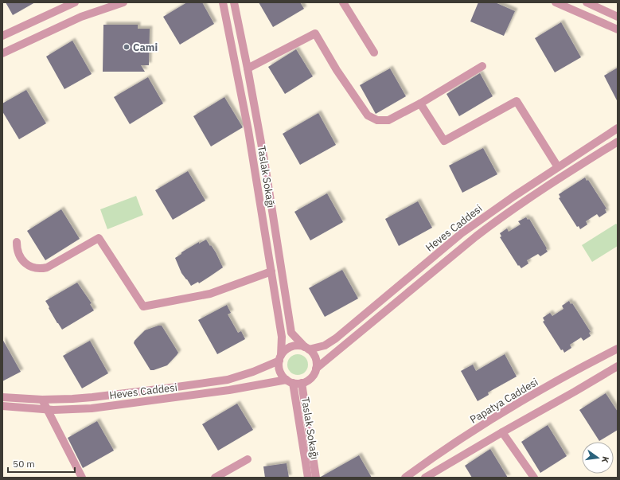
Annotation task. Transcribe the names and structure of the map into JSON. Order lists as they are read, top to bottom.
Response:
{
  "streets": {
    "street": ["Taslak Sokağı", "Heves Caddesi", "Papatya Caddesi"]
  },
  "crossings": [
    ["Taslak Sokağı", "Heves Caddesi"]
  ],
  "places": ["Cami"],
  "scale_bar": "50 m",
  "north": "right"
}
